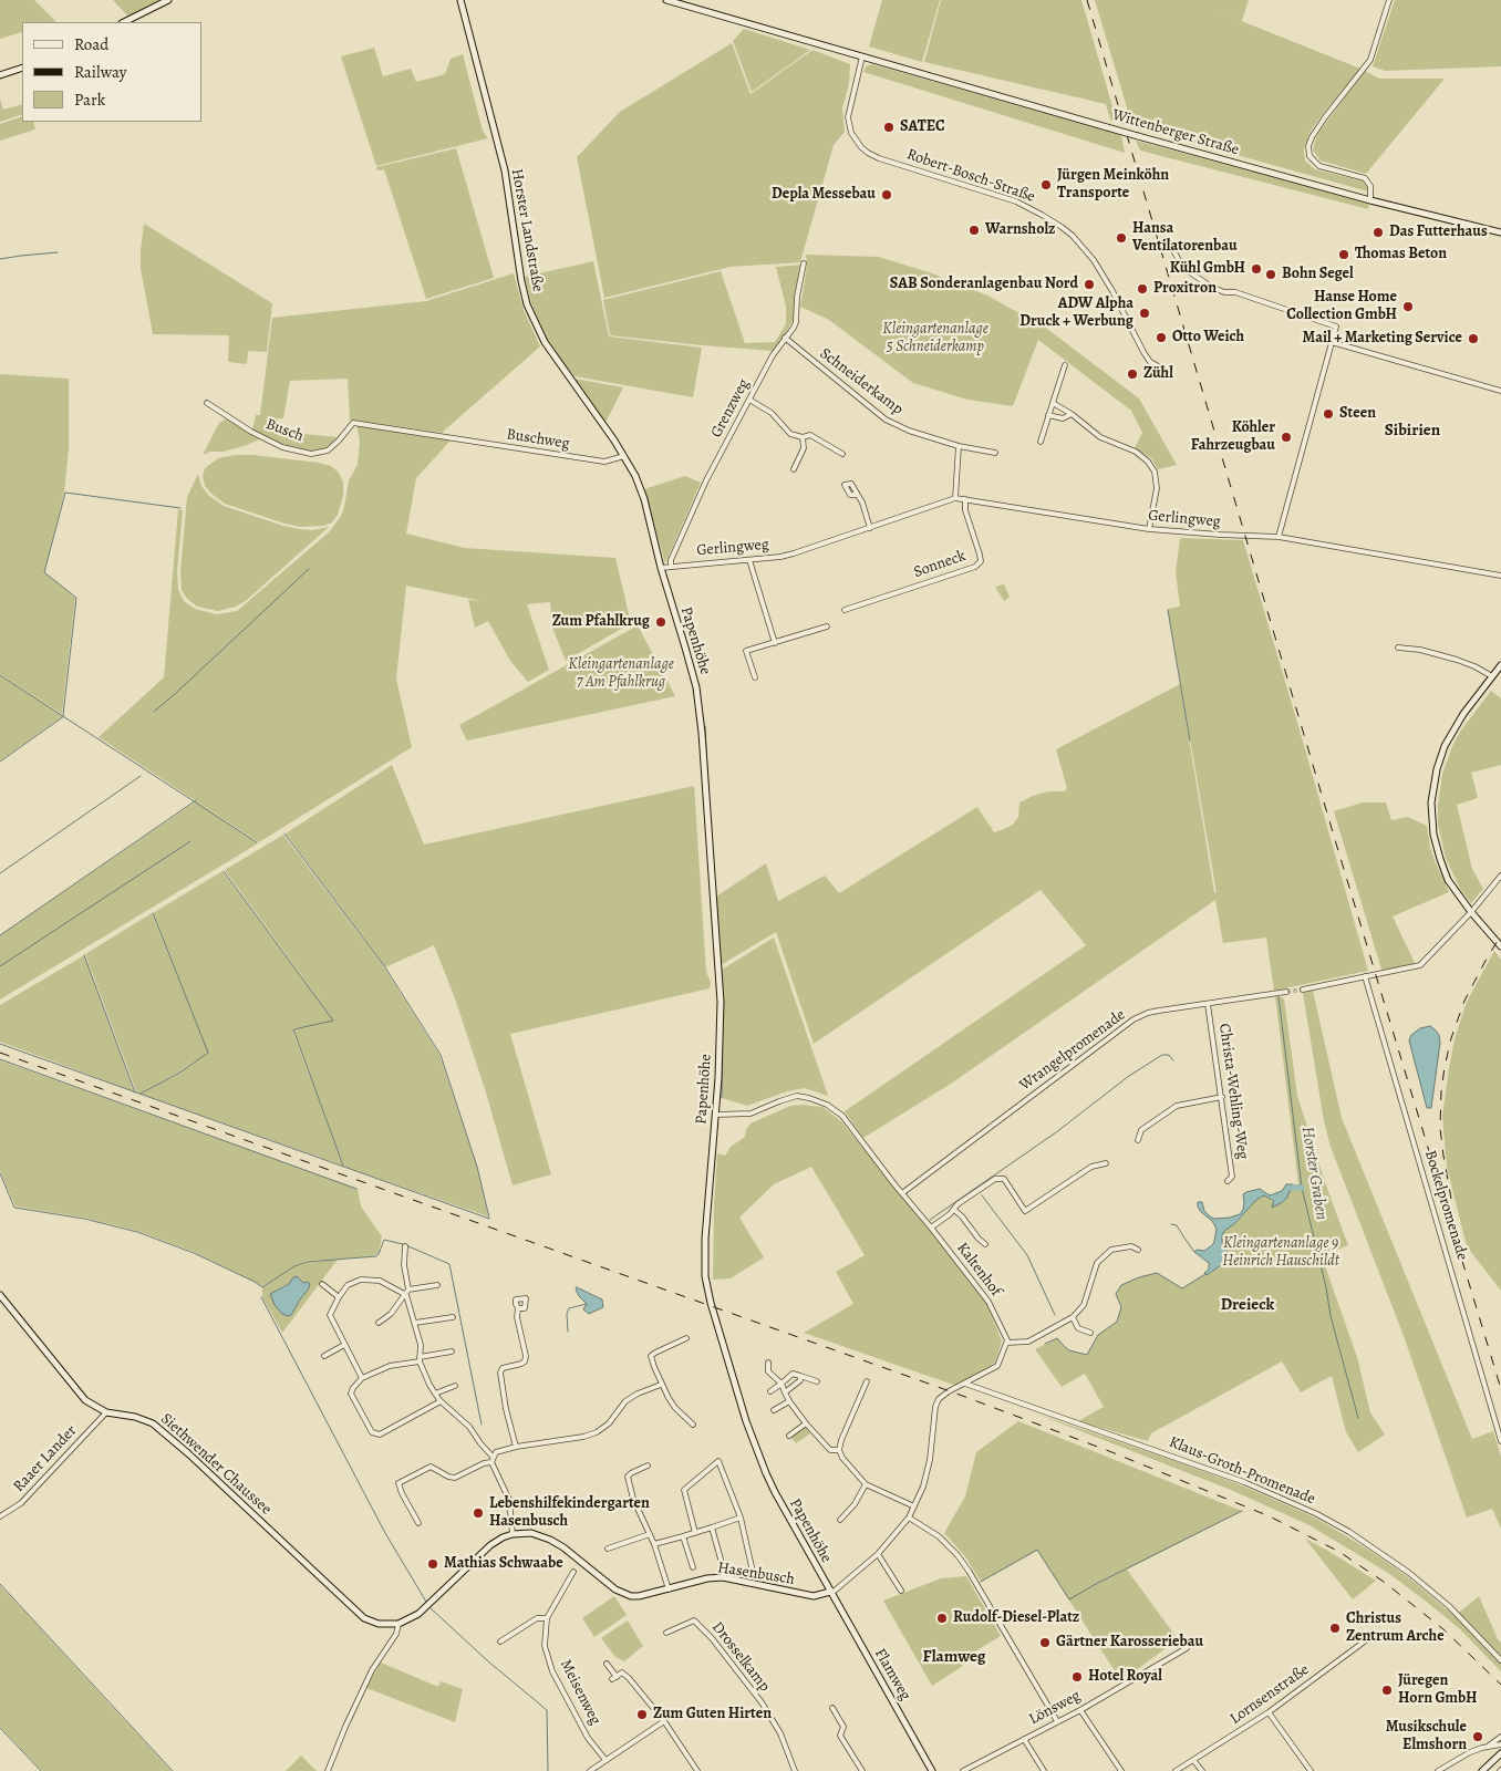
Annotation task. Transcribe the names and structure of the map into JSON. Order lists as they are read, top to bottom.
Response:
{
  "streets": {
    "main road": [
      "Wittenberger Straße",
      "Horster Landstraße",
      "Papenhöhe",
      "Siethwender Chaussee",
      "Hasenbusch",
      "Flamweg"
    ],
    "street": [
      "Robert-Bosch-Straße",
      "Schneiderkamp",
      "Grenzweg",
      "Busch",
      "Buschweg",
      "Gerlingweg",
      "Sonneck",
      "Wrangelpromenade",
      "Christa-Wehling-Weg",
      "Bockelpromenade",
      "Kaltenhof",
      "Raaer Lander",
      "Klaus-Groth-Promenade",
      "Drosselkamp",
      "Meisenweg",
      "Lornsenstraße",
      "Lönsweg"
    ]
  },
  "crossings": [
    ["Wittenberger Straße", "Robert-Bosch-Straße"],
    ["Horster Landstraße", "Buschweg"],
    ["Horster Landstraße", "Gerlingweg"],
    ["Horster Landstraße", "Papenhöhe"],
    ["Schneiderkamp", "Grenzweg"],
    ["Grenzweg", "Gerlingweg"],
    ["Busch", "Buschweg"],
    ["Gerlingweg", "Sonneck"],
    ["Gerlingweg", "Papenhöhe"],
    ["Papenhöhe", "Kaltenhof"],
    ["Papenhöhe", "Hasenbusch"],
    ["Papenhöhe", "Flamweg"],
    ["Wrangelpromenade", "Christa-Wehling-Weg"],
    ["Wrangelpromenade", "Kaltenhof"],
    ["Raaer Lander", "Siethwender Chaussee"],
    ["Hasenbusch", "Flamweg"]
  ],
  "districts": ["Sibirien", "Dreieck", "Flamweg"],
  "water": ["Horster Graben"],
  "parks": ["Kleingartenanlage 5 Schneiderkamp", "Kleingartenanlage 7 Am Pfahlkrug", "Kleingartenanlage 9 Heinrich Hauschildt"],
  "places": [
    "SATEC",
    "Jürgen Meinköhn Transporte",
    "Depla Messebau",
    "Warnsholz",
    "Das Futterhaus",
    "Hansa Ventilatorenbau",
    "Thomas Beton",
    "Kühl GmbH",
    "Bohn Segel",
    "SAB Sonderanlagenbau Nord",
    "Proxitron",
    "Hanse Home Collection GmbH",
    "ADW Alpha Druck + Werbung",
    "Otto Weich",
    "Mail + Marketing Service",
    "Zühl",
    "Steen",
    "Köhler Fahrzeugbau",
    "Zum Pfahlkrug",
    "Lebenshilfekindergarten Hasenbusch",
    "Mathias Schwaabe",
    "Rudolf-Diesel-Platz",
    "Christus Zentrum Arche",
    "Gärtner Karosseriebau",
    "Hotel Royal",
    "Jüregen Horn GmbH",
    "Zum Guten Hirten",
    "Musikschule Elmshorn"
  ],
  "legend": ["Road", "Railway", "Park"]
}
